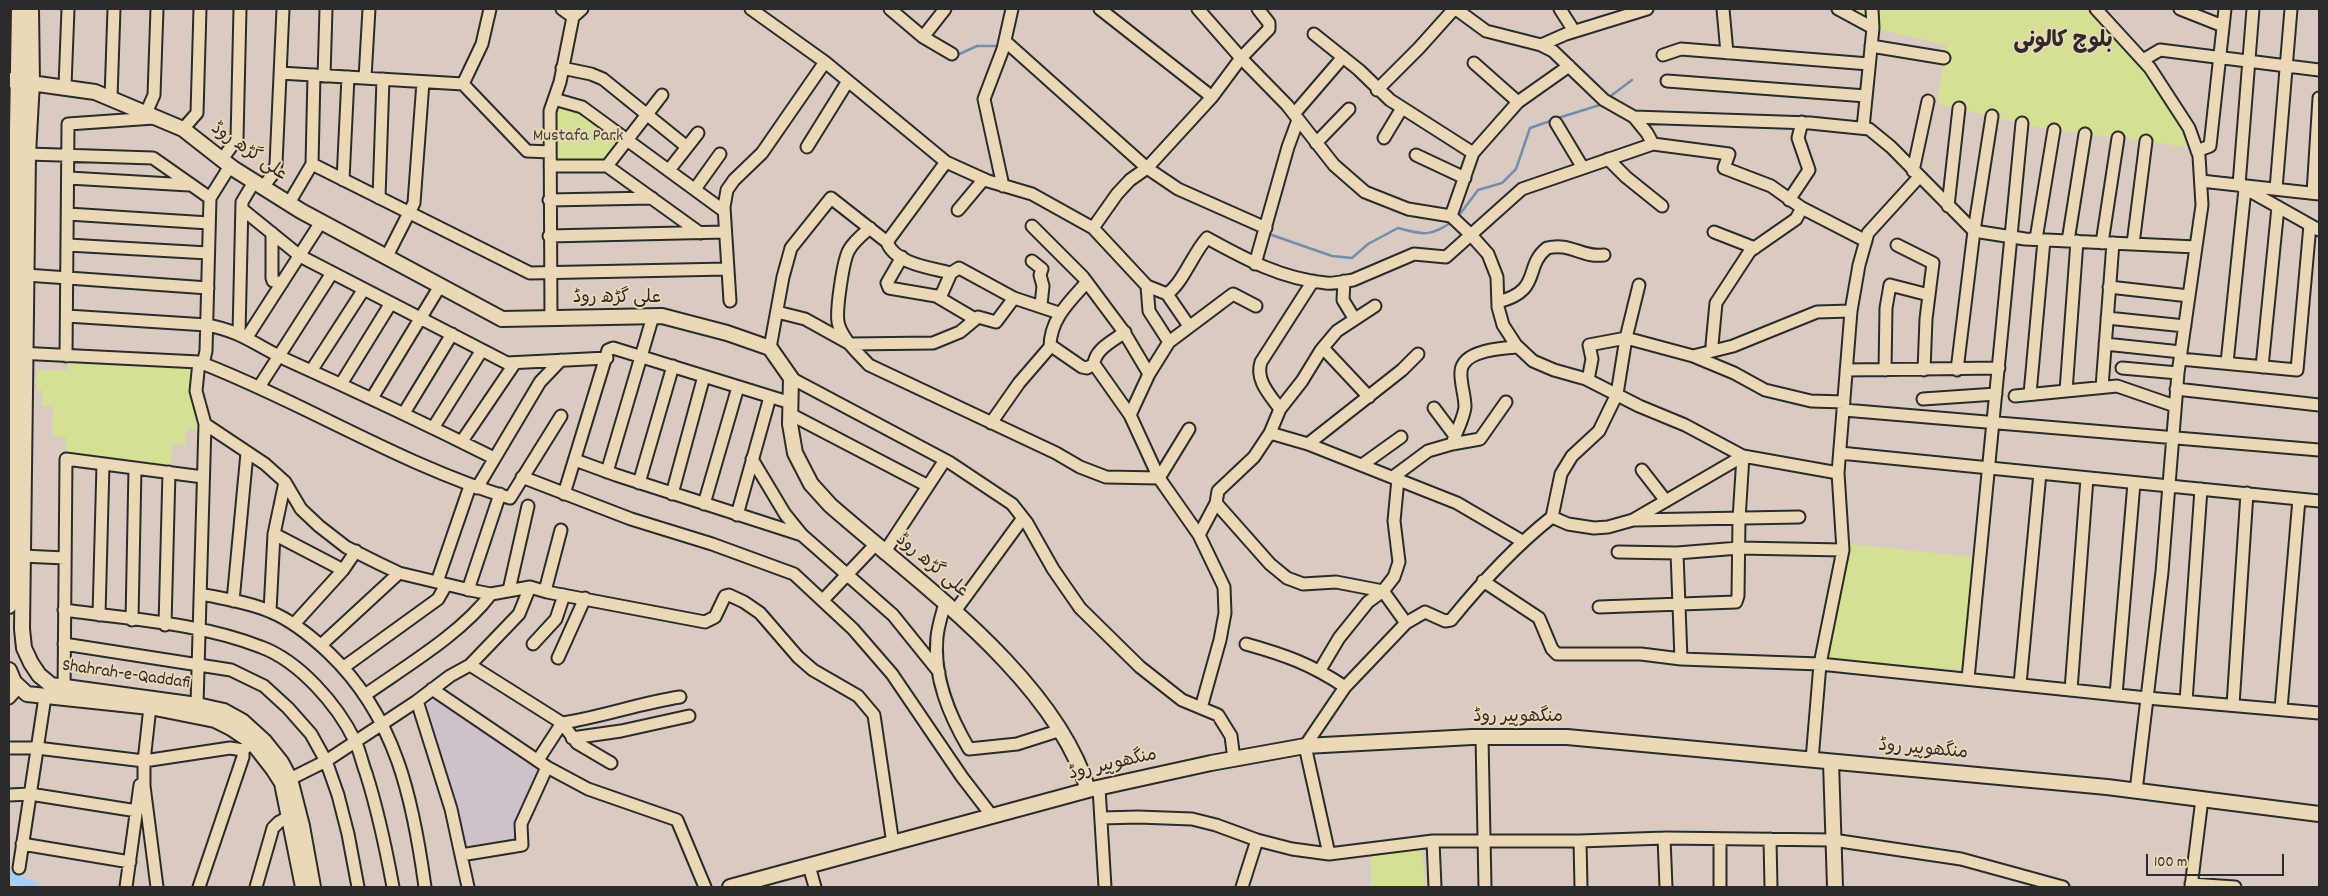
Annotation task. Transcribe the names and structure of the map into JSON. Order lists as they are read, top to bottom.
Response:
{
  "streets": {
    "main road": ["علی گڑھ روڈ", "Shahrah-e-Qaddafi", "منگھوپیر روڈ"]
  },
  "crossings": [
    ["علی گڑھ روڈ", "Shahrah-e-Qaddafi"],
    ["علی گڑھ روڈ", "منگھوپیر روڈ"]
  ],
  "districts": ["بلوچ کالونی"],
  "parks": ["Mustafa Park"],
  "scale_bar": "100 m"
}
